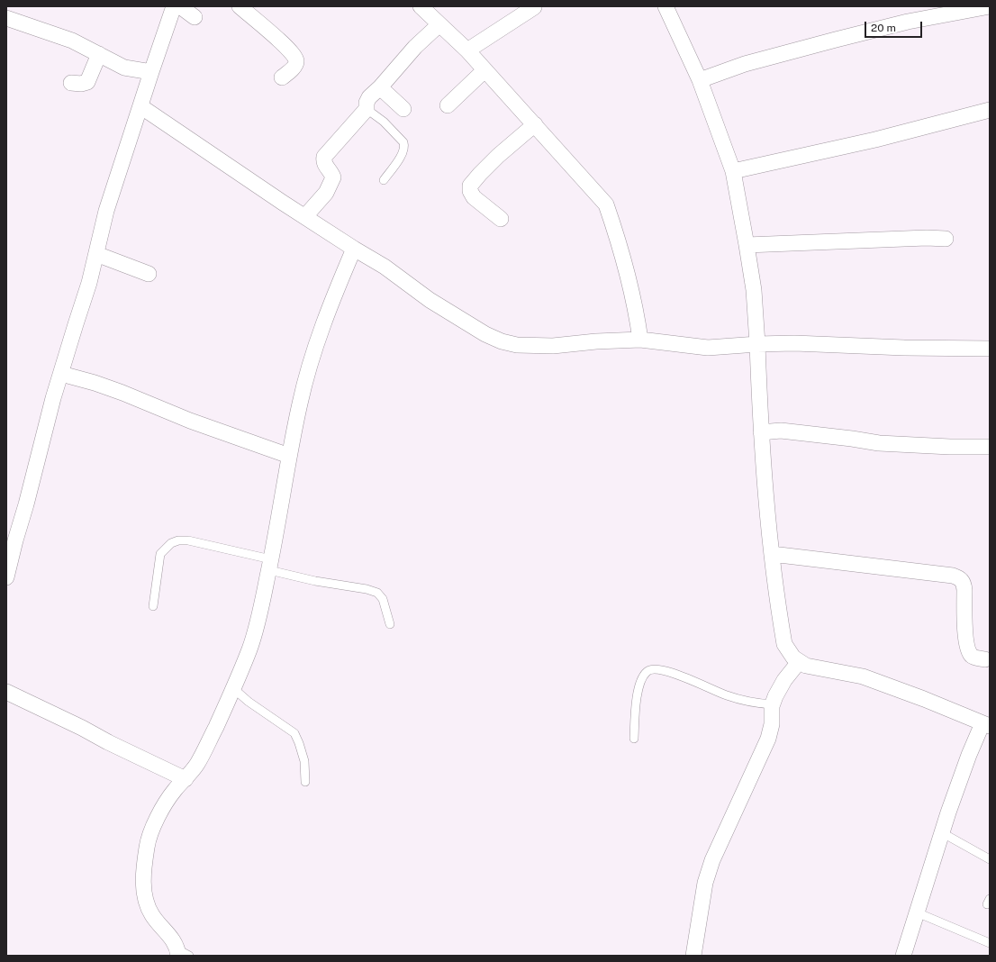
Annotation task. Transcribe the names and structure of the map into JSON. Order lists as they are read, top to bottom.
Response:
{
  "scale_bar": "20 m"
}
